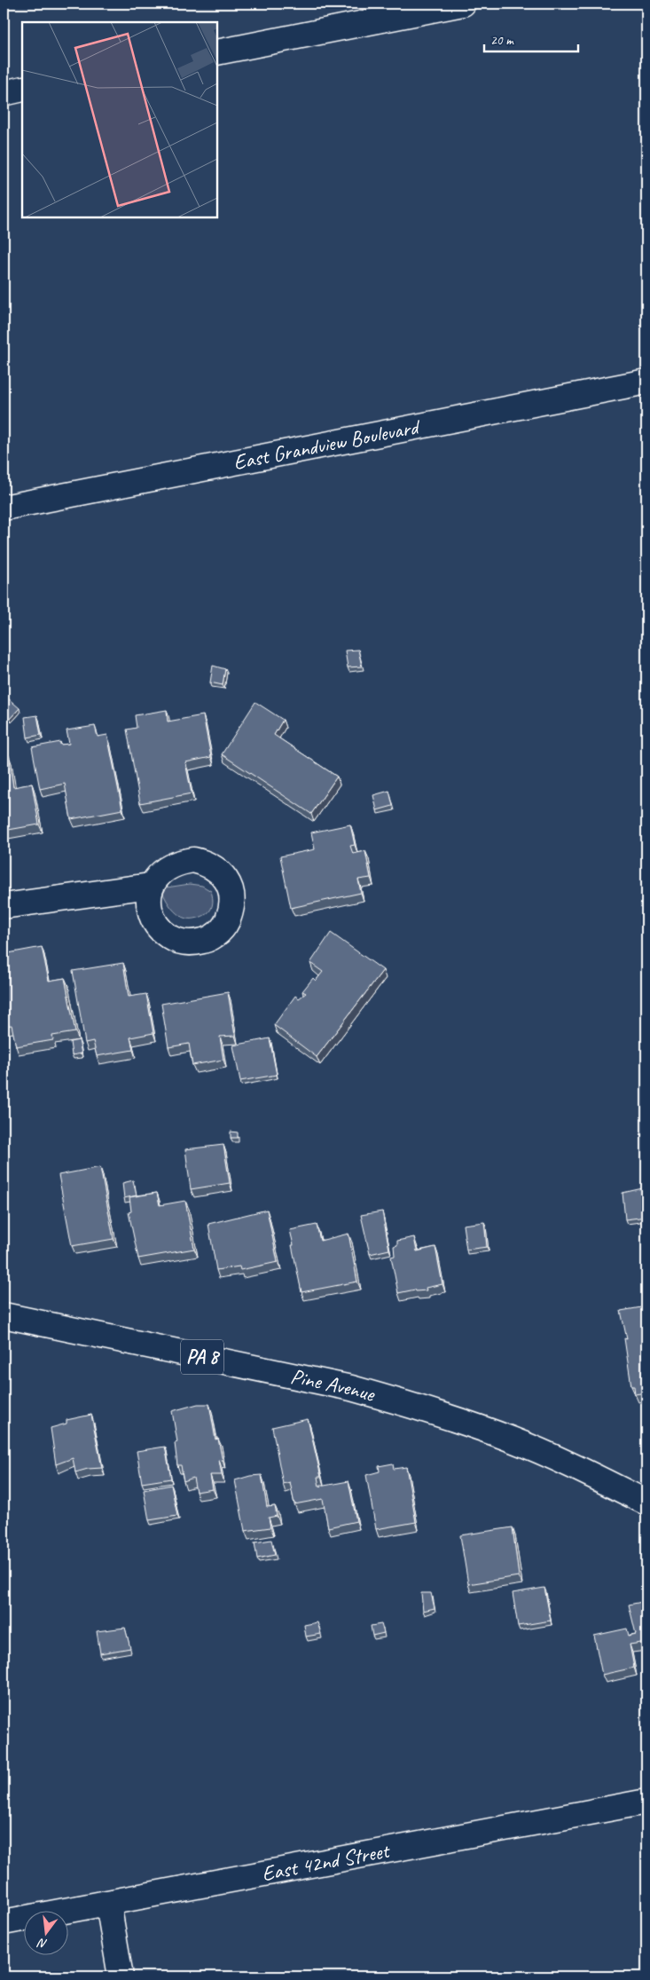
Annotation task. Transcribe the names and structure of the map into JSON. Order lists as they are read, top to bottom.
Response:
{
  "streets": {
    "street": [
      "East Grandview Boulevard",
      "PA 8",
      "Pine Avenue",
      "East 42nd Street"
    ]
  },
  "scale_bar": "20 m",
  "north": "bottom"
}
